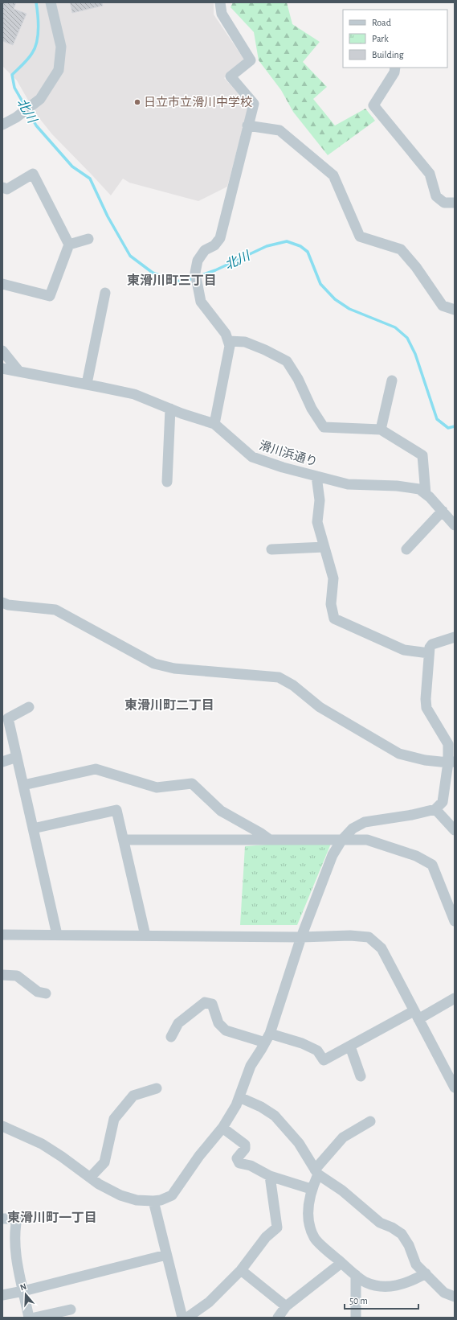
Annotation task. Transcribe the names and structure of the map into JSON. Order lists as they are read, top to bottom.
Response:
{
  "streets": {
    "street": ["滑川浜通り"]
  },
  "districts": ["東滑川町三丁目", "東滑川町二丁目", "東滑川町一丁目"],
  "water": ["北川"],
  "places": ["日立市立滑川中学校"],
  "legend": ["Road", "Park", "Building"],
  "scale_bar": "50 m",
  "north": "top"
}
